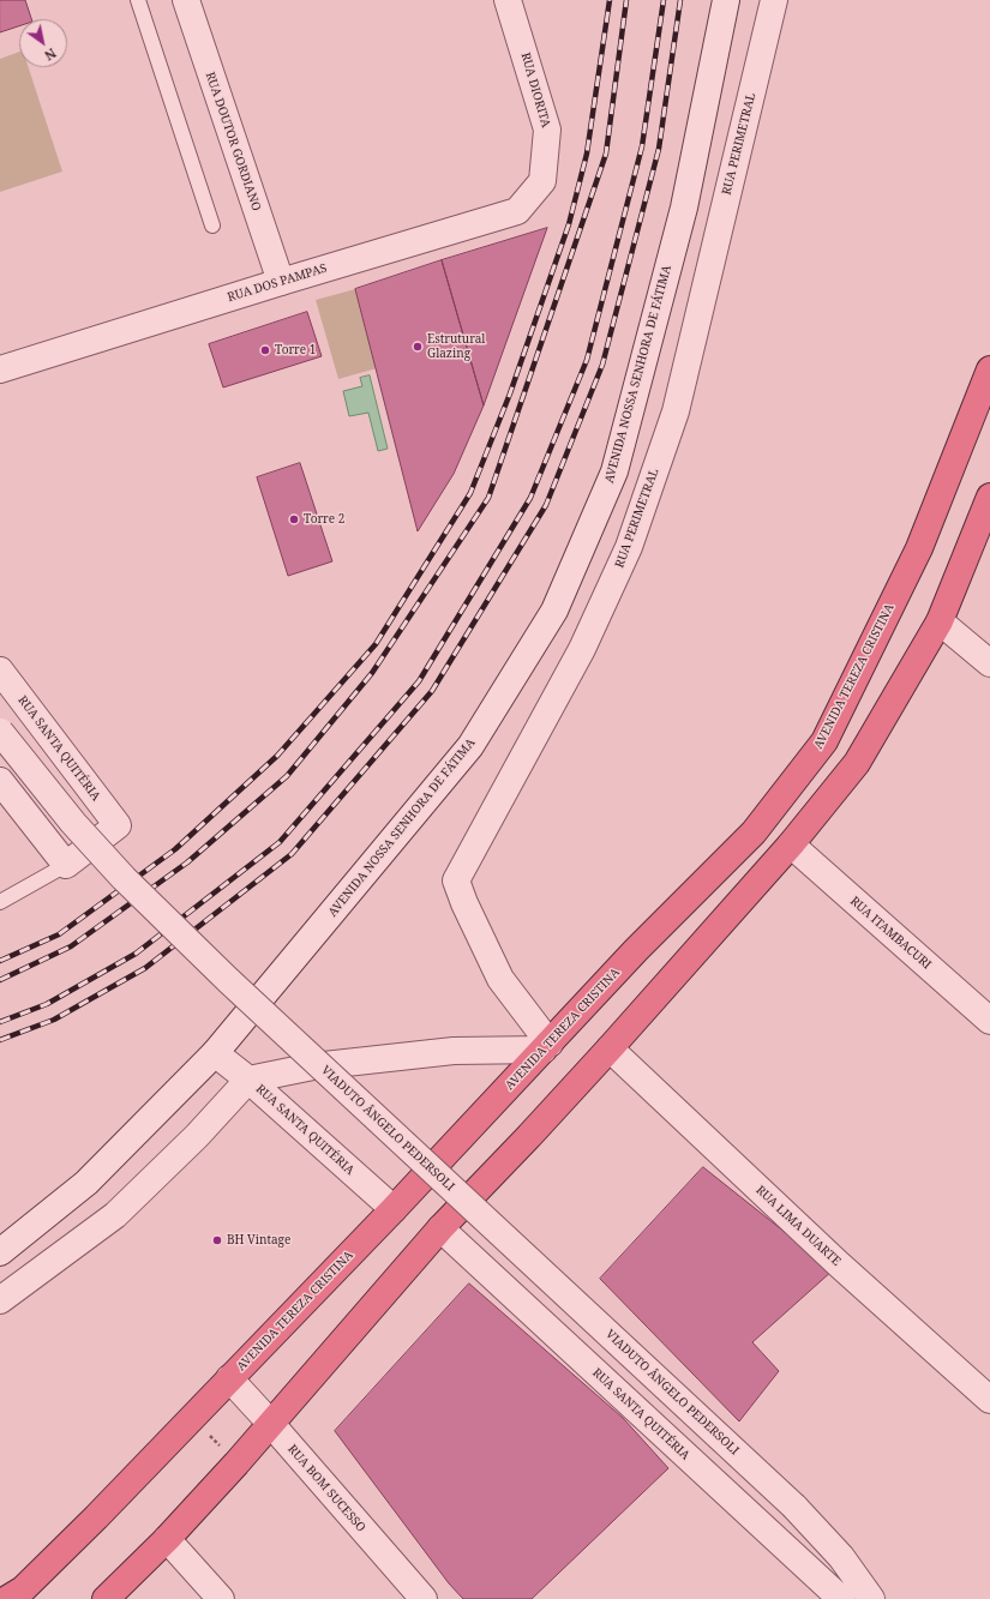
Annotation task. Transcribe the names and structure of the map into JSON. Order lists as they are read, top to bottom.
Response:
{
  "streets": {
    "highway": ["AVENIDA TEREZA CRISTINA"],
    "street": [
      "RUA DIORITA",
      "RUA DOUTOR GORDIANO",
      "RUA PERIMETRAL",
      "RUA DOS PAMPAS",
      "AVENIDA NOSSA SENHORA DE FÁTIMA",
      "RUA SANTA QUITÉRIA",
      "RUA ITAMBACURI",
      "VIADUTO ÂNGELO PEDERSOLI",
      "RUA LIMA DUARTE",
      "RUA BOM SUCESSO"
    ]
  },
  "crossings": [
    ["RUA DIORITA", "RUA DOS PAMPAS"],
    ["RUA DOUTOR GORDIANO", "RUA DOS PAMPAS"],
    ["RUA PERIMETRAL", "AVENIDA TEREZA CRISTINA"],
    ["AVENIDA NOSSA SENHORA DE FÁTIMA", "RUA SANTA QUITÉRIA"],
    ["AVENIDA TEREZA CRISTINA", "RUA SANTA QUITÉRIA"],
    ["AVENIDA TEREZA CRISTINA", "RUA BOM SUCESSO"]
  ],
  "places": [
    "Estrutural Glazing",
    "Torre 1",
    "Torre 2",
    "BH Vintage"
  ],
  "north": "bottom right"
}
